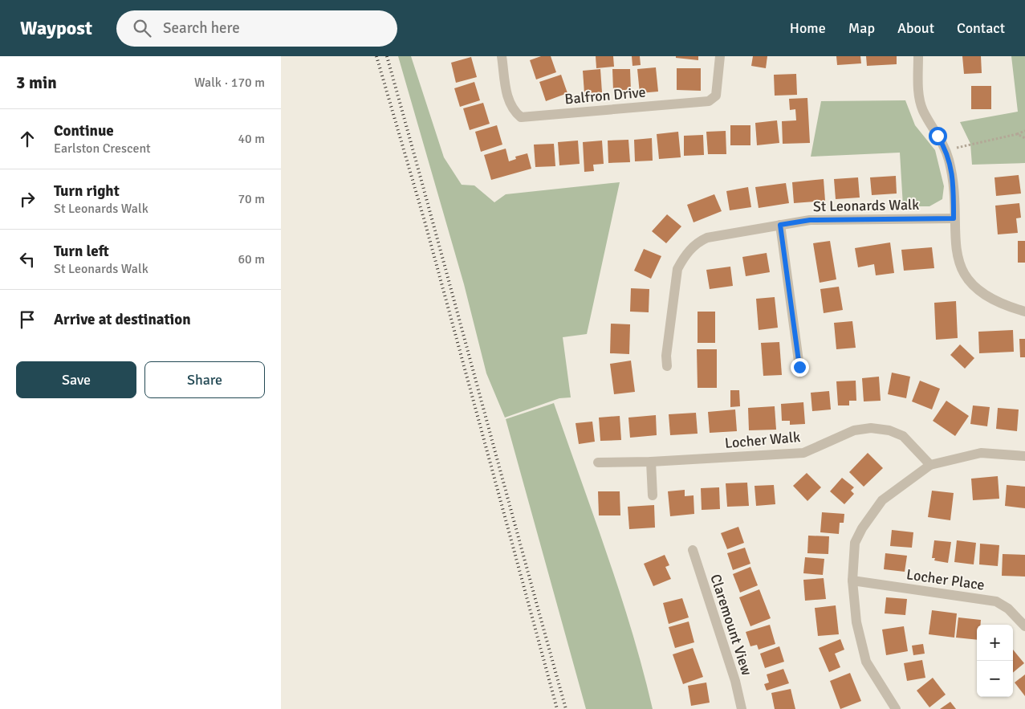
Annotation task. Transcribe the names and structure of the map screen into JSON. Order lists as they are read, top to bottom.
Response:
{
  "streets": {
    "street": [
      "Balfron Drive",
      "St Leonards Walk",
      "Locher Walk",
      "Locher Place",
      "Claremount View"
    ]
  },
  "page": {
    "header": "Waypost",
    "search": "Search here",
    "nav": [
      "Home",
      "Map",
      "About",
      "Contact"
    ],
    "heading": ["3 min", "Walk · 170 m"],
    "list": [
      ["Continue", "Earlston Crescent", "40 m"],
      ["Turn right", "St Leonards Walk", "70 m"],
      ["Turn left", "St Leonards Walk", "60 m"],
      "Arrive at destination"
    ],
    "buttons": ["Save", "Share"],
    "map_buttons": ["+", "−"]
  }
}
